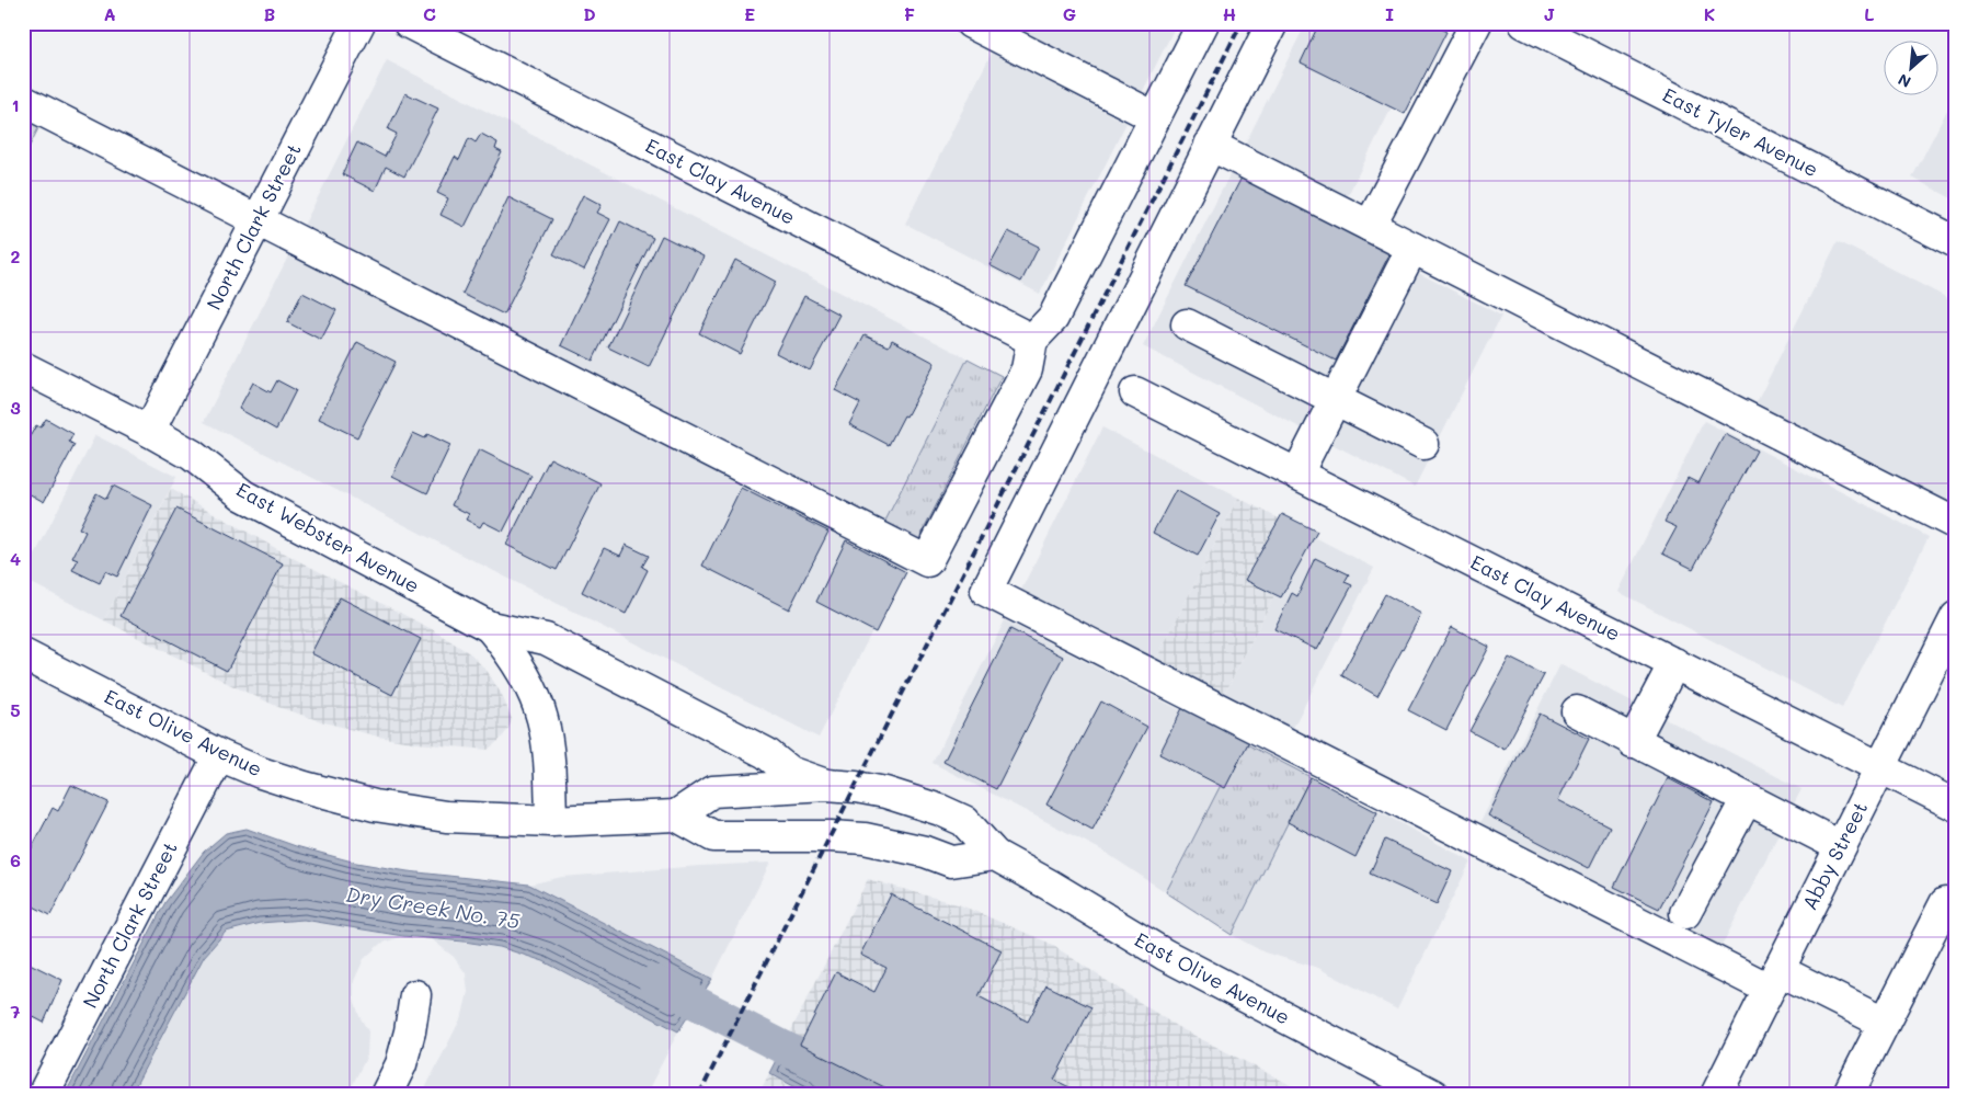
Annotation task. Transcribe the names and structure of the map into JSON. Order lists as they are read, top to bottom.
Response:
{
  "streets": {
    "street": [
      "East Tyler Avenue",
      "East Clay Avenue",
      "North Clark Street",
      "East Webster Avenue",
      "East Olive Avenue",
      "Abby Street"
    ]
  },
  "crossings": [
    ["East Clay Avenue", "Abby Street"],
    ["North Clark Street", "East Webster Avenue"],
    ["North Clark Street", "East Olive Avenue"],
    ["East Webster Avenue", "East Olive Avenue"]
  ],
  "water": ["Dry Creek No. 75"],
  "north": "bottom left",
  "grid": {
    "columns": [
      "A",
      "B",
      "C",
      "D",
      "E",
      "F",
      "G",
      "H",
      "I",
      "J",
      "K",
      "L"
    ],
    "rows": [
      "1",
      "2",
      "3",
      "4",
      "5",
      "6",
      "7"
    ]
  }
}
